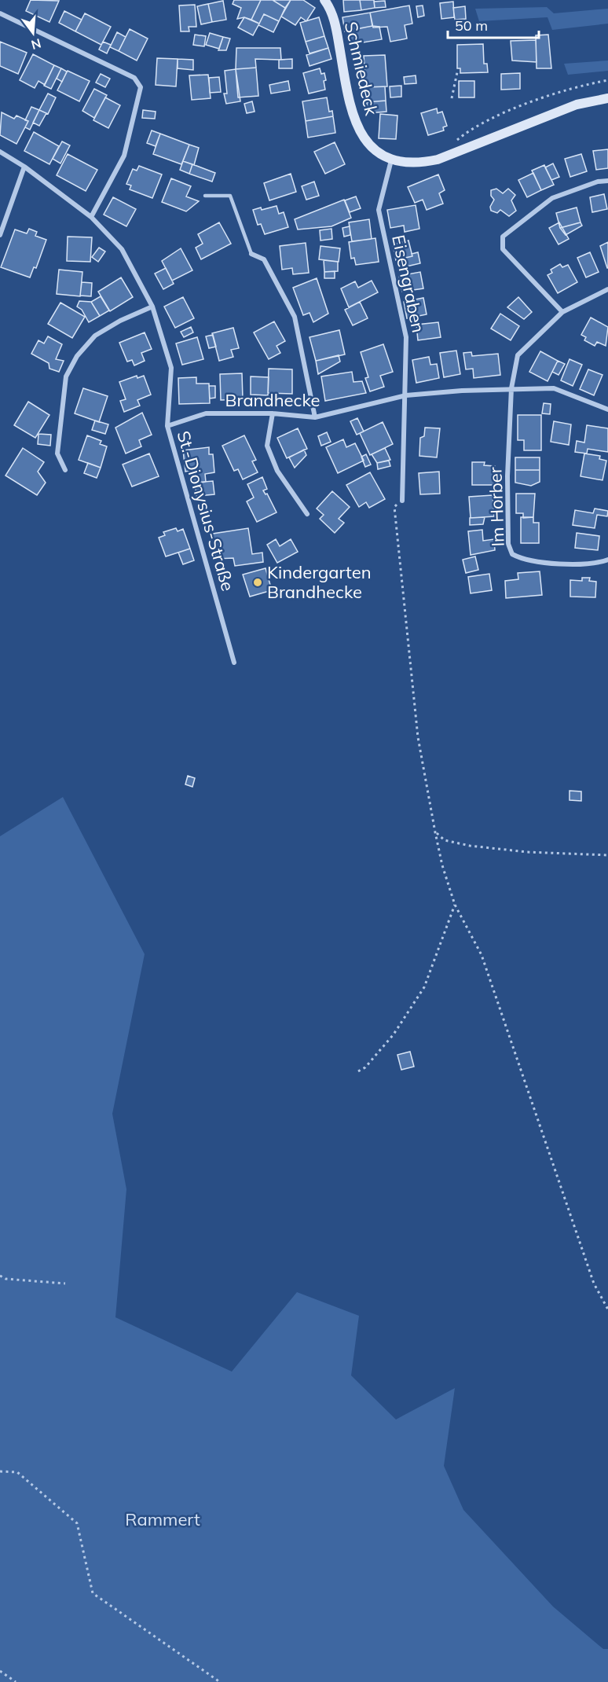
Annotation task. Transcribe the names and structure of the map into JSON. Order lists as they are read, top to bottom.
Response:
{
  "streets": {
    "main road": ["Schmiedeck"],
    "street": [
      "Eisengraben",
      "Brandhecke",
      "Im Horber",
      "St.-Dionysius-Straße"
    ]
  },
  "crossings": [
    ["Schmiedeck", "Eisengraben"],
    ["Eisengraben", "Brandhecke"],
    ["Brandhecke", "St.-Dionysius-Straße"]
  ],
  "parks": ["Rammert"],
  "places": ["Kindergarten Brandhecke"],
  "scale_bar": "50 m",
  "north": "bottom"
}
